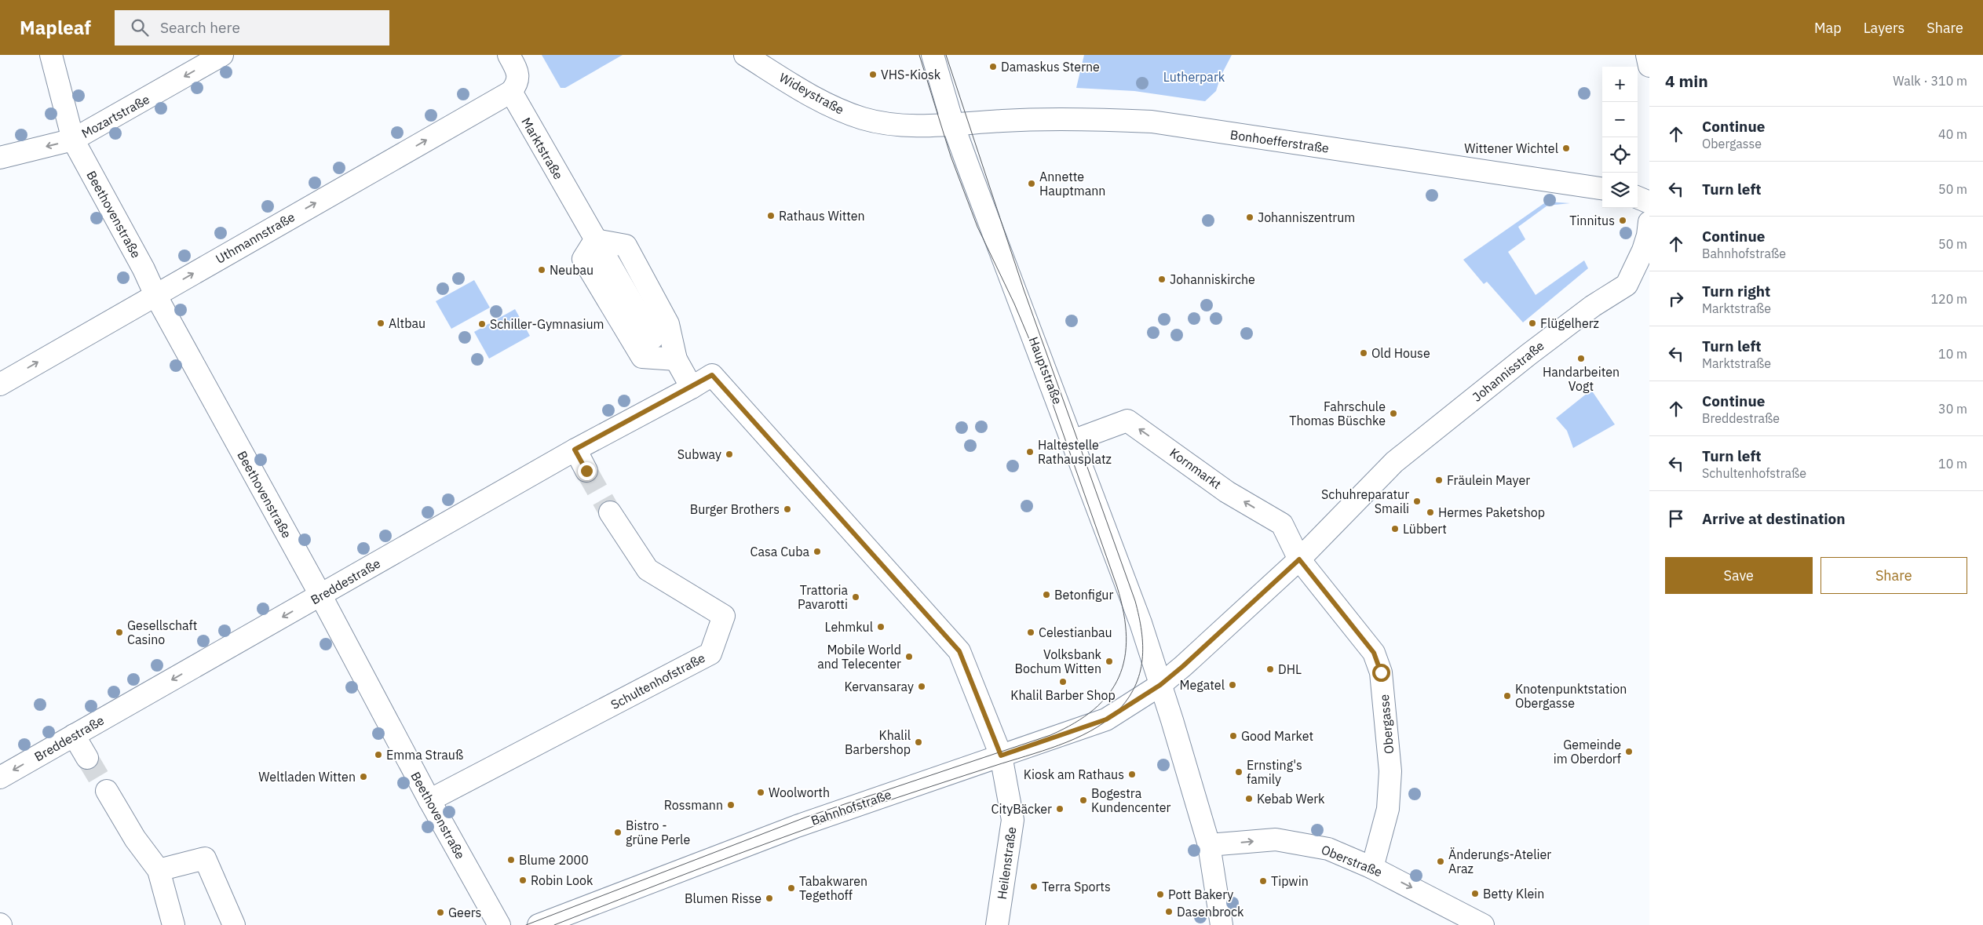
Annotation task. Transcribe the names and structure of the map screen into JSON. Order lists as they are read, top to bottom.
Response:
{
  "streets": {
    "street": [
      "Wideystraße",
      "Mozartstraße",
      "Bonhoefferstraße",
      "Marktstraße",
      "Beethovenstraße",
      "Uthmannstraße",
      "Hauptstraße",
      "Johannisstraße",
      "Kornmarkt",
      "Breddestraße",
      "Schultenhofstraße",
      "Obergasse",
      "Bahnhofstraße",
      "Oberstraße",
      "Heilenstraße"
    ]
  },
  "crossings": [
    ["Wideystraße", "Bonhoefferstraße"],
    ["Wideystraße", "Hauptstraße"],
    ["Mozartstraße", "Beethovenstraße"],
    ["Bonhoefferstraße", "Hauptstraße"],
    ["Marktstraße", "Uthmannstraße"],
    ["Beethovenstraße", "Uthmannstraße"],
    ["Beethovenstraße", "Breddestraße"],
    ["Beethovenstraße", "Schultenhofstraße"],
    ["Hauptstraße", "Kornmarkt"],
    ["Hauptstraße", "Bahnhofstraße"],
    ["Hauptstraße", "Oberstraße"],
    ["Johannisstraße", "Kornmarkt"],
    ["Johannisstraße", "Obergasse"],
    ["Johannisstraße", "Bahnhofstraße"],
    ["Kornmarkt", "Obergasse"],
    ["Kornmarkt", "Bahnhofstraße"],
    ["Obergasse", "Bahnhofstraße"],
    ["Obergasse", "Oberstraße"],
    ["Bahnhofstraße", "Heilenstraße"]
  ],
  "one_way": [
    "Mozartstraße",
    "Uthmannstraße",
    "Kornmarkt",
    "Breddestraße",
    "Oberstraße"
  ],
  "parks": ["Lutherpark"],
  "places": [
    "Damaskus Sterne",
    "VHS-Kiosk",
    "Wittener Wichtel",
    "Annette Hauptmann",
    "Rathaus Witten",
    "Johanniszentrum",
    "Tinnitus",
    "Neubau",
    "Johanniskirche",
    "Altbau",
    "Flügelherz",
    "Schiller-Gymnasium",
    "Old House",
    "Handarbeiten Vogt",
    "Fahrschule Thomas Büschke",
    "Haltestelle Rathausplatz",
    "Subway",
    "Fräulein Mayer",
    "Schuhreparatur Smaili",
    "Burger Brothers",
    "Hermes Paketshop",
    "Lübbert",
    "Casa Cuba",
    "Betonfigur",
    "Trattoria Pavarotti",
    "Lehmkul",
    "Gesellschaft Casino",
    "Celestianbau",
    "Mobile World and Telecenter",
    "Volksbank Bochum Witten",
    "DHL",
    "Khalil Barber Shop",
    "Megatel",
    "Kervansaray",
    "Knotenpunktstation Obergasse",
    "Good Market",
    "Khalil Barbershop",
    "Gemeinde im Oberdorf",
    "Emma Strauß",
    "Ernsting's family",
    "Kiosk am Rathaus",
    "Weltladen Witten",
    "Woolworth",
    "Kebab Werk",
    "Bogestra Kundencenter",
    "Rossmann",
    "CityBäcker",
    "Bistro - grüne Perle",
    "Blume 2000",
    "Änderungs-Atelier Araz",
    "Robin Look",
    "Tipwin",
    "Terra Sports",
    "Tabakwaren Tegethoff",
    "Betty Klein",
    "Pott Bakery",
    "Blumen Risse",
    "Dasenbrock",
    "Geers"
  ],
  "page": {
    "header": "Mapleaf",
    "search": "Search here",
    "nav": ["Map", "Layers", "Share"],
    "heading": ["4 min", "Walk · 310 m"],
    "map_buttons": ["+", "−"],
    "list": [
      ["Continue", "Obergasse", "40 m"],
      ["Turn left", "50 m"],
      ["Continue", "Bahnhofstraße", "50 m"],
      ["Turn right", "Marktstraße", "120 m"],
      ["Turn left", "Marktstraße", "10 m"],
      ["Continue", "Breddestraße", "30 m"],
      ["Turn left", "Schultenhofstraße", "10 m"],
      "Arrive at destination"
    ],
    "buttons": ["Save", "Share"]
  }
}
